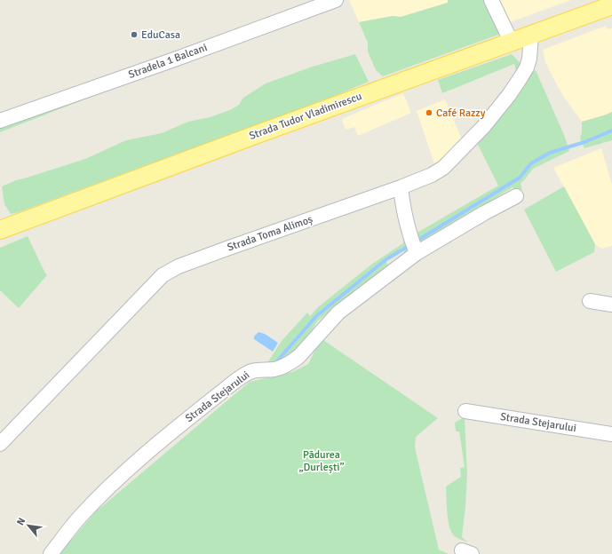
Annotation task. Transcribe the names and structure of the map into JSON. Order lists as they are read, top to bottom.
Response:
{
  "streets": {
    "main road": ["Strada Tudor Vladimirescu"],
    "street": ["Stradela 1 Balcani", "Strada Toma Alimoș", "Strada Stejarului"]
  },
  "crossings": [
    ["Strada Tudor Vladimirescu", "Strada Toma Alimoș"]
  ],
  "parks": ["Pădurea „Durlești”"],
  "places": ["EduCasa", "Café Razzy"],
  "north": "top left"
}
